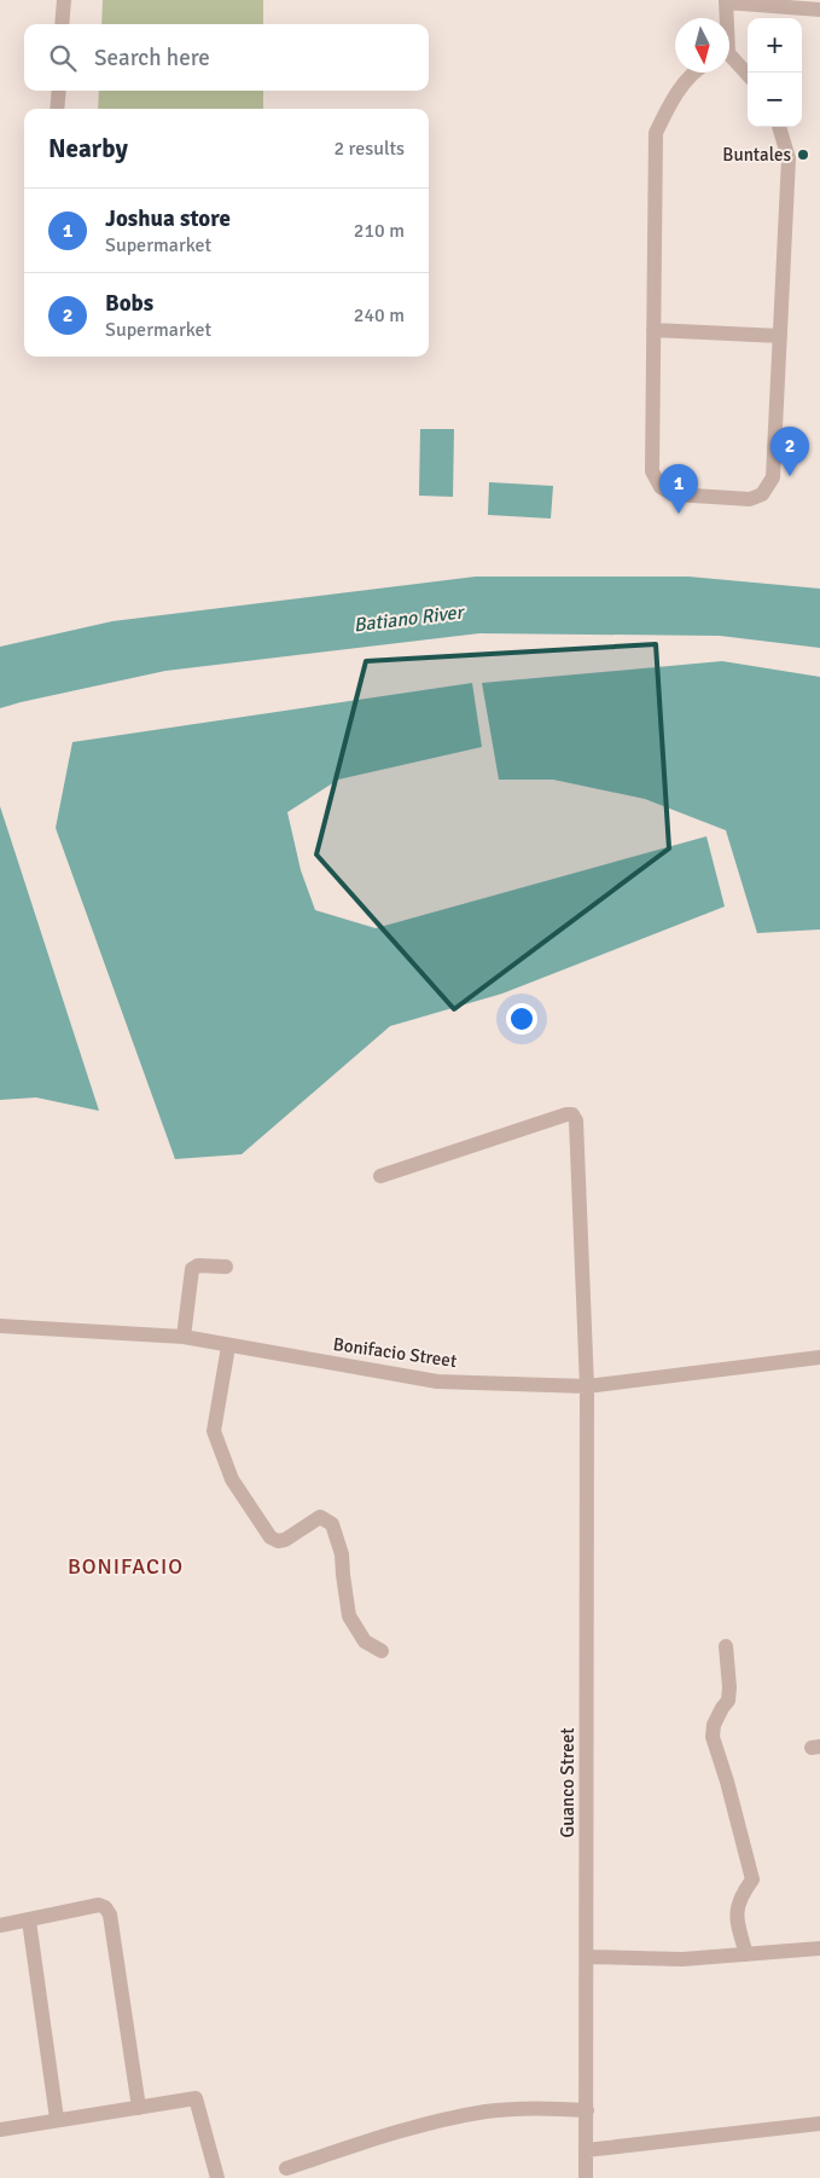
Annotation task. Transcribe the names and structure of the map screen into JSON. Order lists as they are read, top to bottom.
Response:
{
  "streets": {
    "street": ["Bonifacio Street", "Guanco Street"]
  },
  "crossings": [
    ["Bonifacio Street", "Guanco Street"]
  ],
  "districts": ["BONIFACIO"],
  "water": ["Batiano River"],
  "places": ["Buntales"],
  "north": "bottom",
  "page": {
    "map_buttons": ["+", "−"],
    "search": "Search here",
    "heading": ["Nearby", "2 results"],
    "list": [
      {
        "mark": "1",
        "name": "Joshua store",
        "note": "Supermarket",
        "value": "210 m"
      },
      {
        "mark": "2",
        "name": "Bobs",
        "note": "Supermarket",
        "value": "240 m"
      }
    ],
    "pins": ["2", "1"]
  }
}
